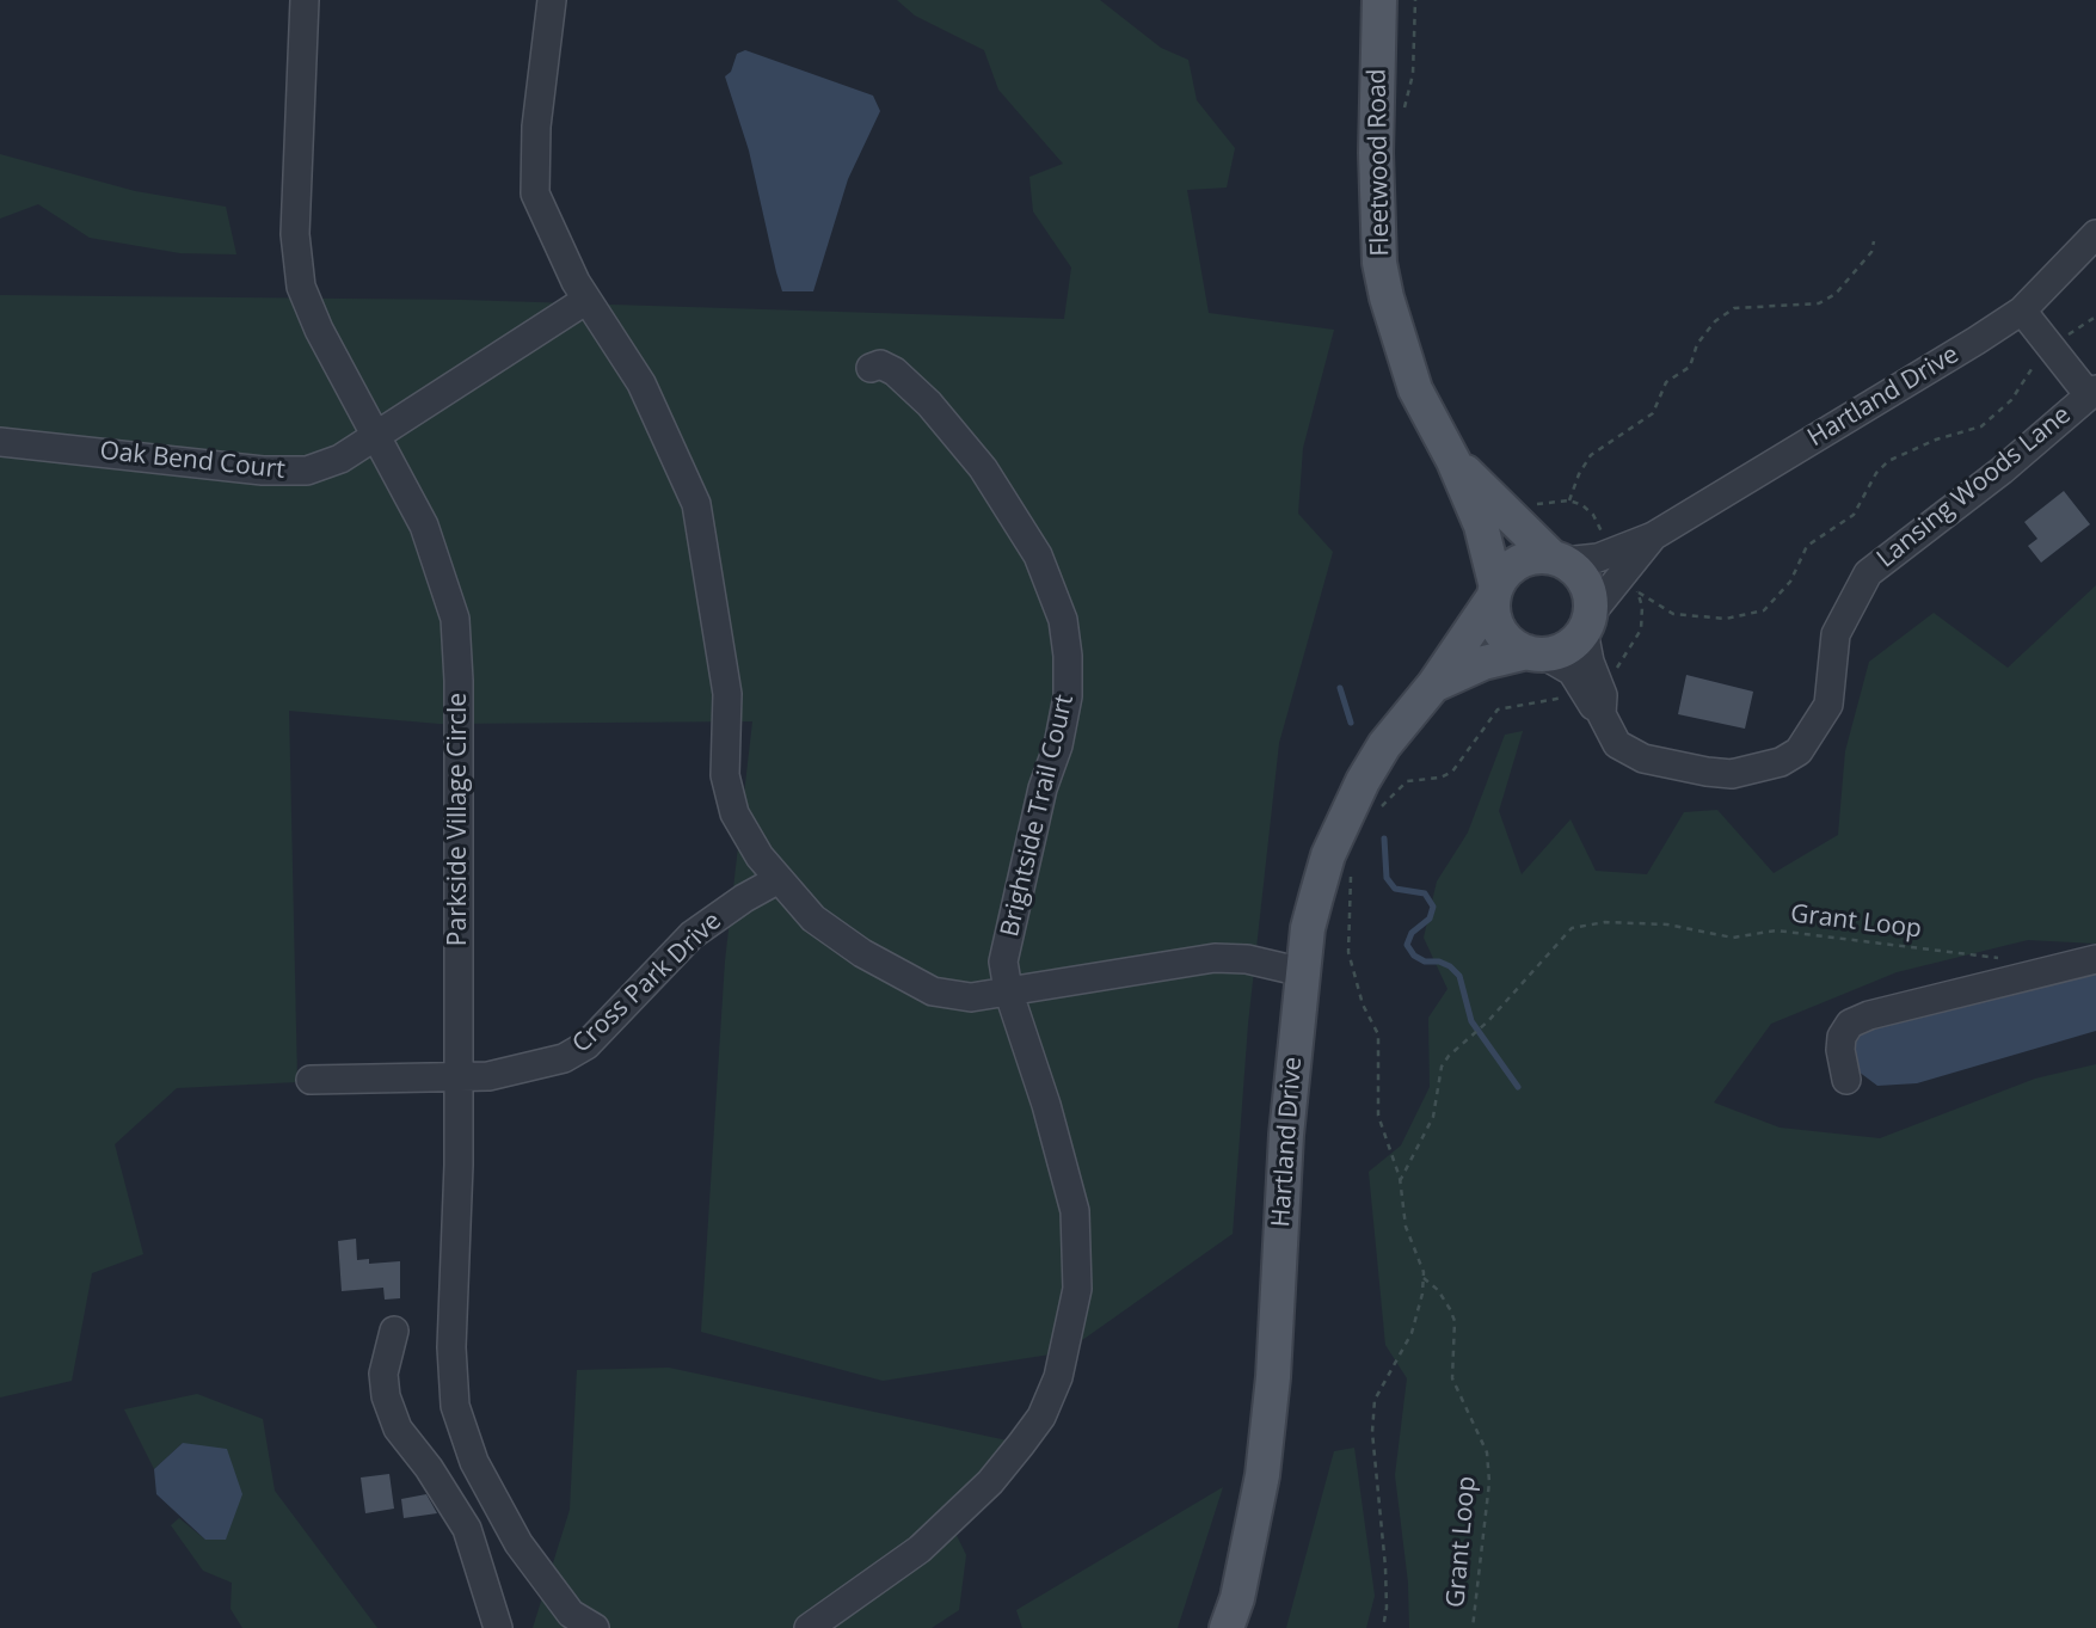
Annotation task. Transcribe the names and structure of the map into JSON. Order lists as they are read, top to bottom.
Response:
{
  "streets": {
    "main road": ["Fleetwood Road", "Hartland Drive"],
    "street": [
      "Oak Bend Court",
      "Lansing Woods Lane",
      "Brightside Trail Court",
      "Parkside Village Circle",
      "Cross Park Drive"
    ],
    "path": ["Grant Loop"]
  },
  "crossings": [
    ["Fleetwood Road", "Hartland Drive"],
    ["Fleetwood Road", "Lansing Woods Lane"],
    ["Hartland Drive", "Lansing Woods Lane"],
    ["Oak Bend Court", "Parkside Village Circle"],
    ["Parkside Village Circle", "Cross Park Drive"]
  ]
}
